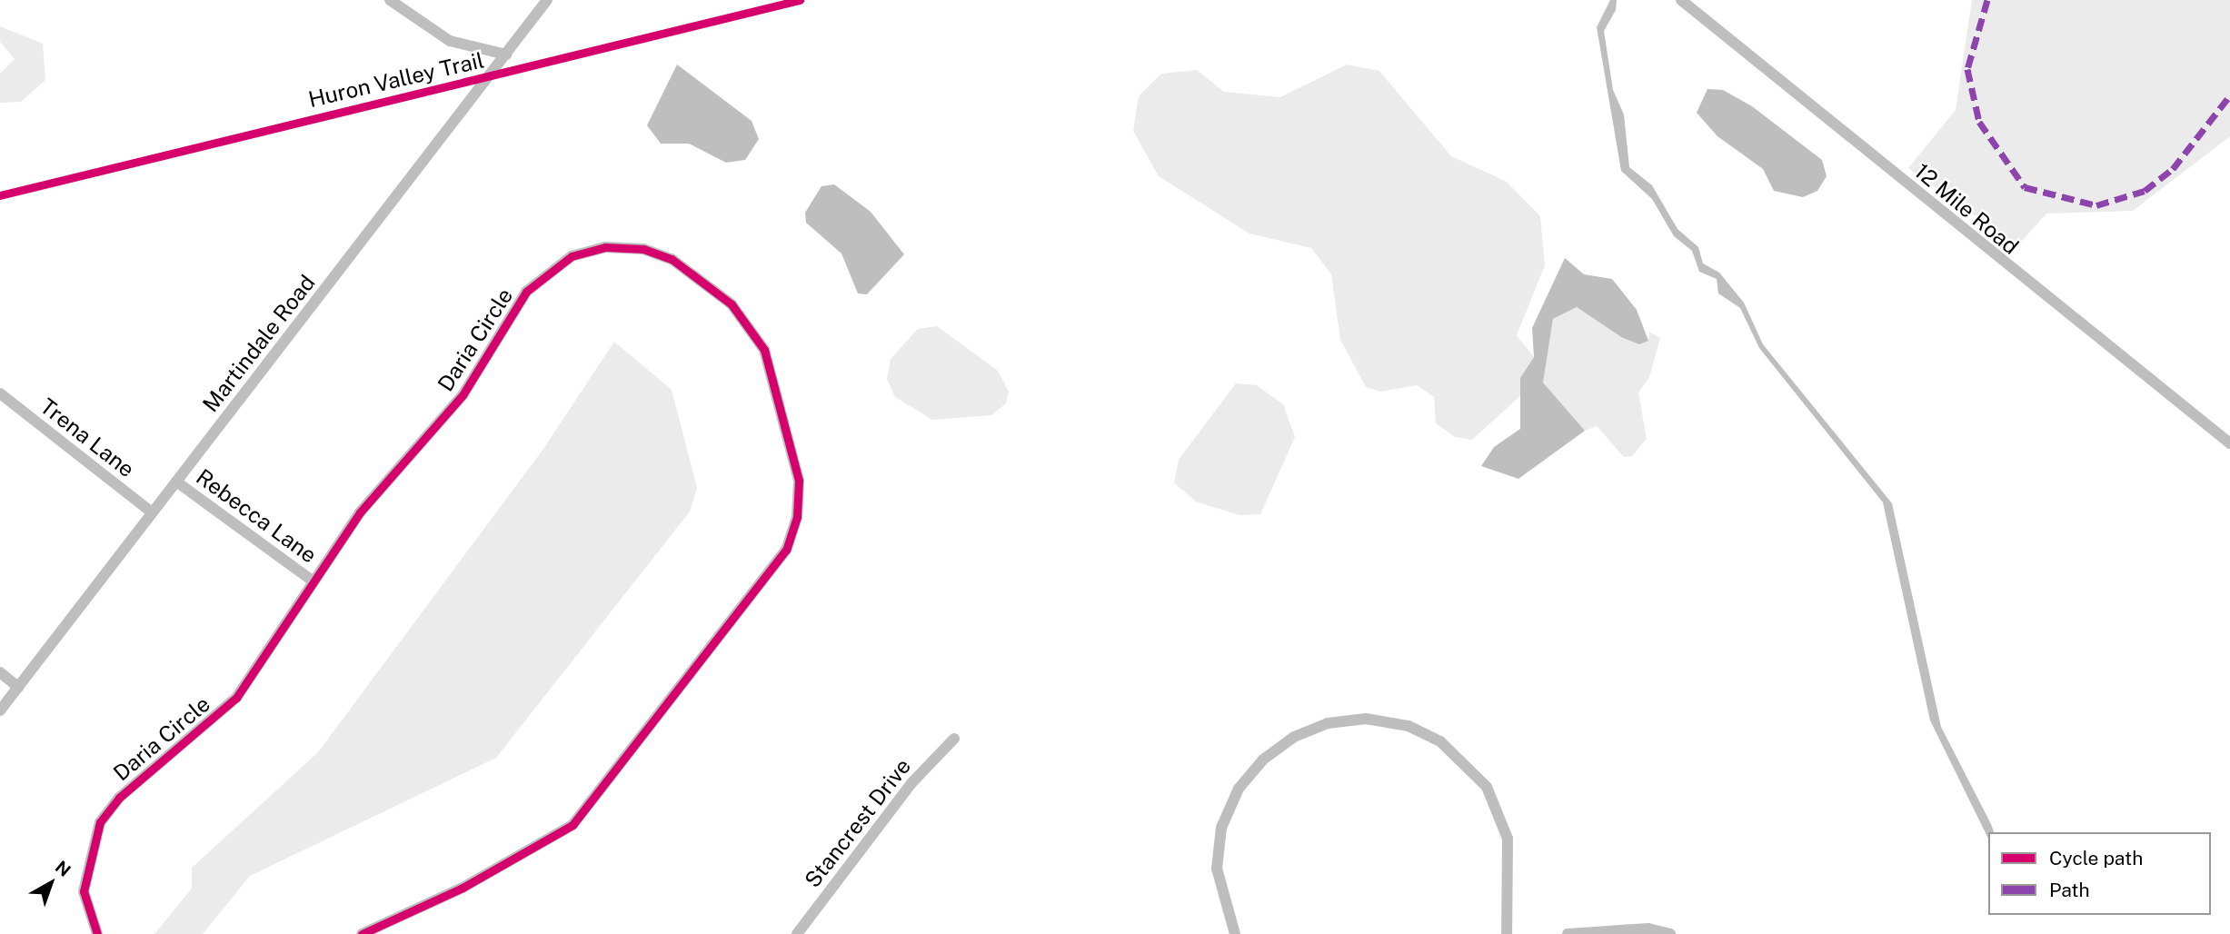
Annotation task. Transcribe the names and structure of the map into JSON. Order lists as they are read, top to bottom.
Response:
{
  "streets": {
    "street": [
      "12 Mile Road",
      "Daria Circle",
      "Martindale Road",
      "Trena Lane",
      "Rebecca Lane",
      "Stancrest Drive"
    ],
    "cycle path": ["Huron Valley Trail"]
  },
  "crossings": [
    ["Daria Circle", "Rebecca Lane"],
    ["Martindale Road", "Trena Lane"],
    ["Martindale Road", "Rebecca Lane"]
  ],
  "legend": ["Cycle path", "Path"],
  "north": "top right"
}
